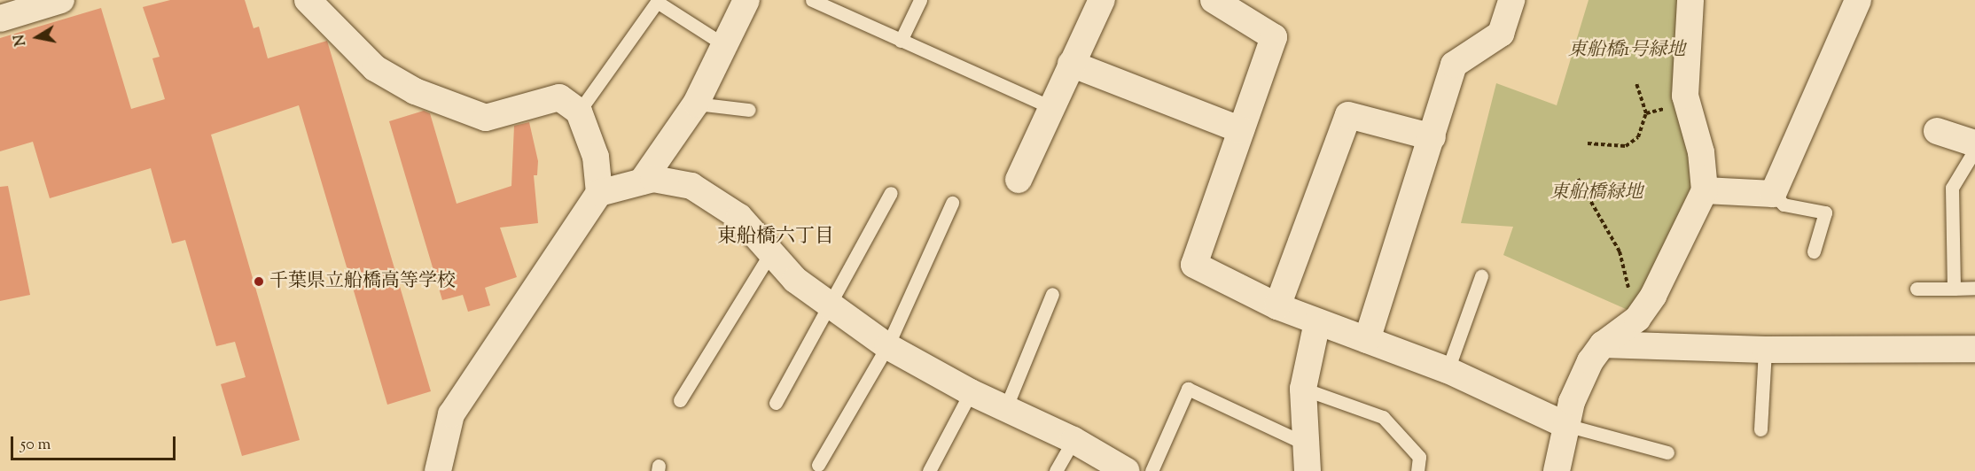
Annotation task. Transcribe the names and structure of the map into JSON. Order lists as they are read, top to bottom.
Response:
{
  "districts": ["東船橋六丁目"],
  "parks": ["東船橋1号緑地", "東船橋緑地"],
  "places": ["千葉県立船橋高等学校"],
  "scale_bar": "50 m",
  "north": "left"
}
